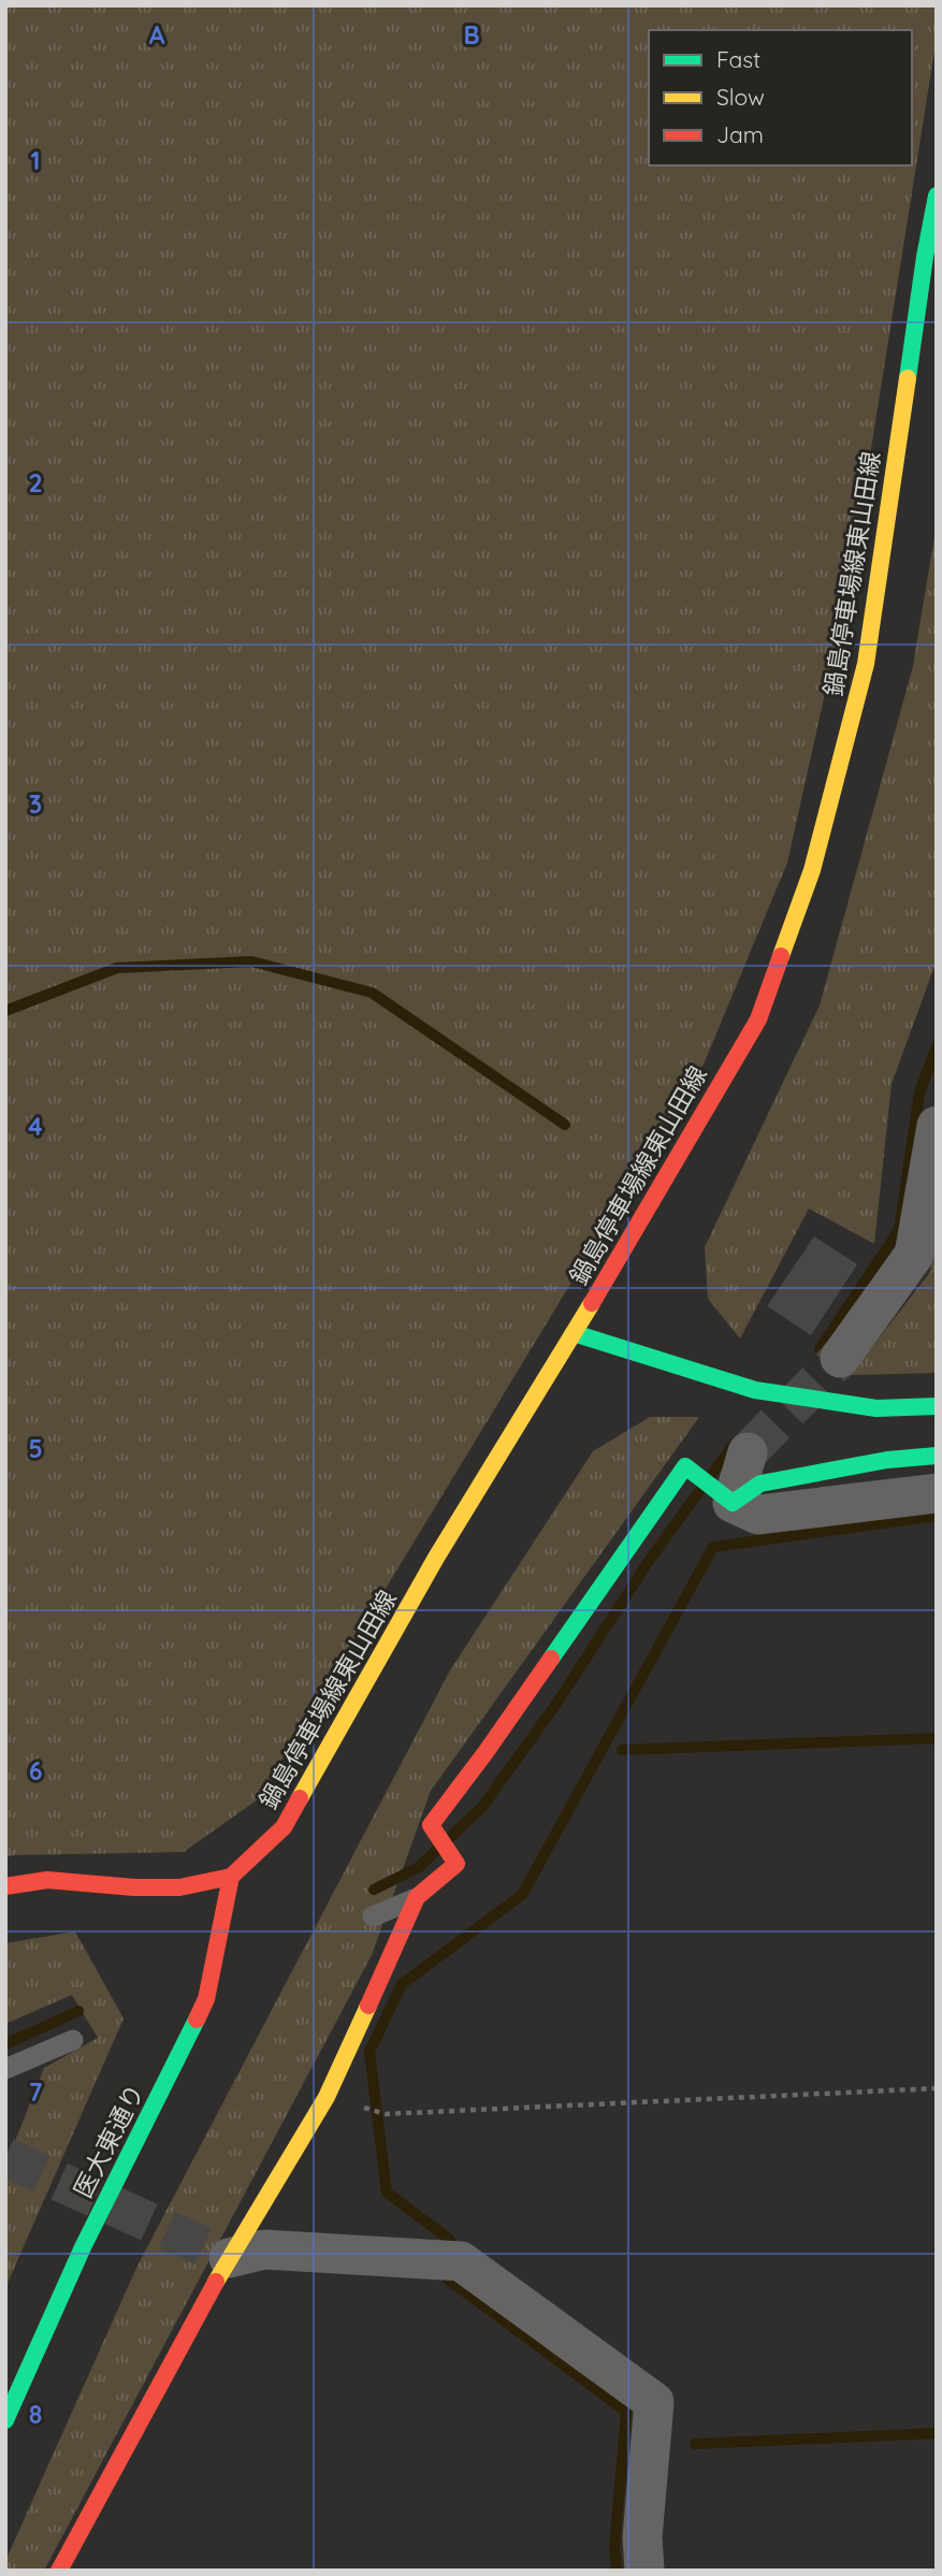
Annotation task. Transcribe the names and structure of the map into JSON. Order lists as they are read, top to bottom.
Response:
{
  "streets": {
    "street": ["鍋島停車場線東山田線", "医大東通り"]
  },
  "crossings": [
    ["鍋島停車場線東山田線", "医大東通り"]
  ],
  "legend": ["Fast", "Slow", "Jam"],
  "grid": {
    "columns": ["A", "B"],
    "rows": [
      "1",
      "2",
      "3",
      "4",
      "5",
      "6",
      "7",
      "8"
    ]
  }
}
